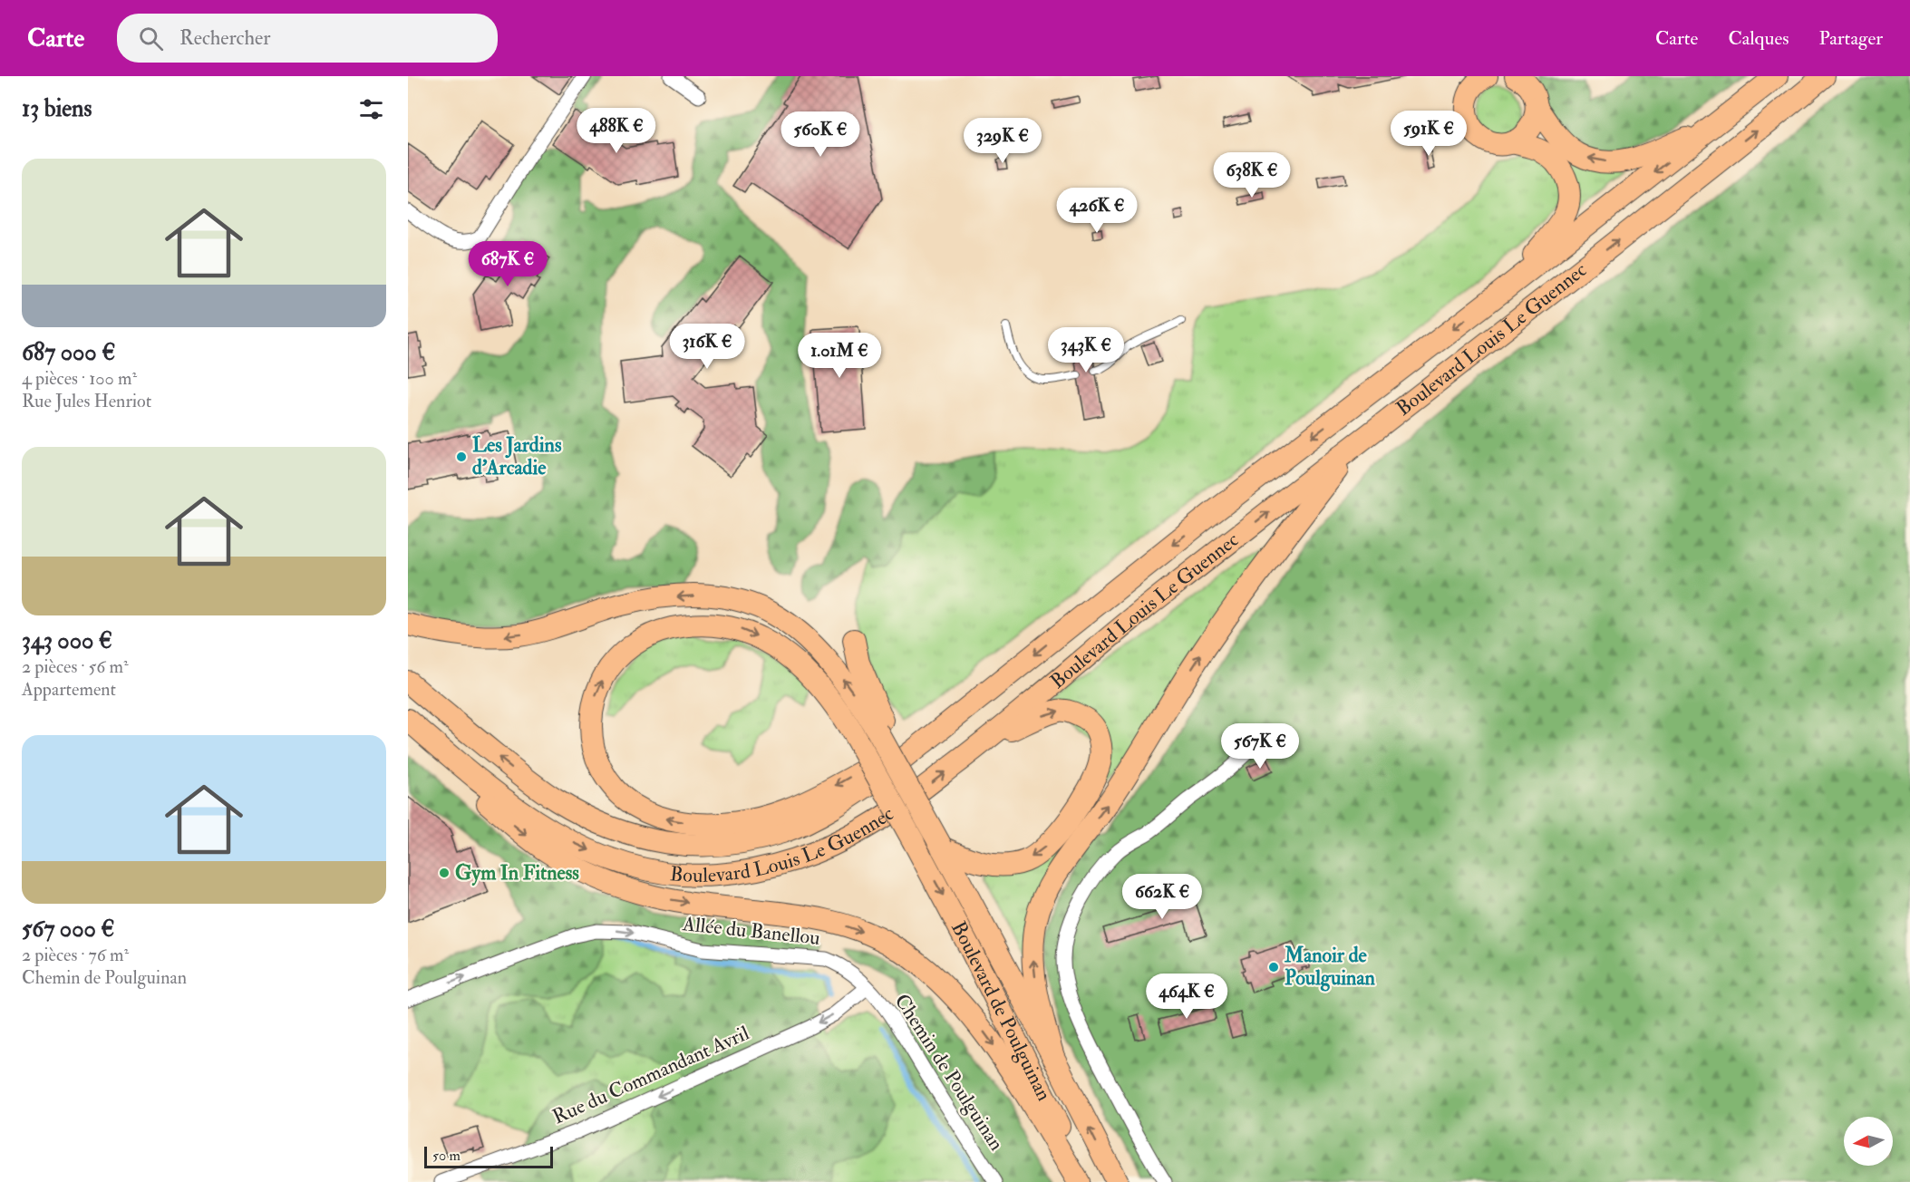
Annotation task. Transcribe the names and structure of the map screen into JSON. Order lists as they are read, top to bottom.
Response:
{
  "streets": {
    "main road": ["Boulevard Louis Le Guennec", "Boulevard de Poulguinan"],
    "street": ["Allée du Banellou", "Chemin de Poulguinan", "Rue du Commandant Avril"]
  },
  "crossings": [
    ["Boulevard Louis Le Guennec", "Boulevard de Poulguinan"],
    ["Allée du Banellou", "Chemin de Poulguinan"],
    ["Allée du Banellou", "Rue du Commandant Avril"],
    ["Chemin de Poulguinan", "Rue du Commandant Avril"]
  ],
  "one_way": ["Allée du Banellou", "Rue du Commandant Avril"],
  "places": ["Les Jardins d'Arcadie", "Gym In Fitness", "Manoir de Poulguinan"],
  "scale_bar": "50 m",
  "north": "left",
  "page": {
    "header": "Carte",
    "search": "Rechercher",
    "nav": ["Carte", "Calques", "Partager"],
    "heading": "13 biens",
    "price": [
      "488K €",
      "591K €",
      "560K €",
      "329K €",
      "638K €",
      "426K €",
      "687K €",
      "316K €",
      "343K €",
      "1.01M €",
      "567K €",
      "662K €",
      "464K €"
    ],
    "list": [
      {
        "name": "687 000 €",
        "note": "4 pièces · 100 m² · Rue Jules Henriot"
      },
      {
        "name": "343 000 €",
        "note": "2 pièces · 56 m² · Appartement"
      },
      {
        "name": "567 000 €",
        "note": "2 pièces · 76 m² · Chemin de Poulguinan"
      }
    ],
    "scale": "50 m"
  }
}
